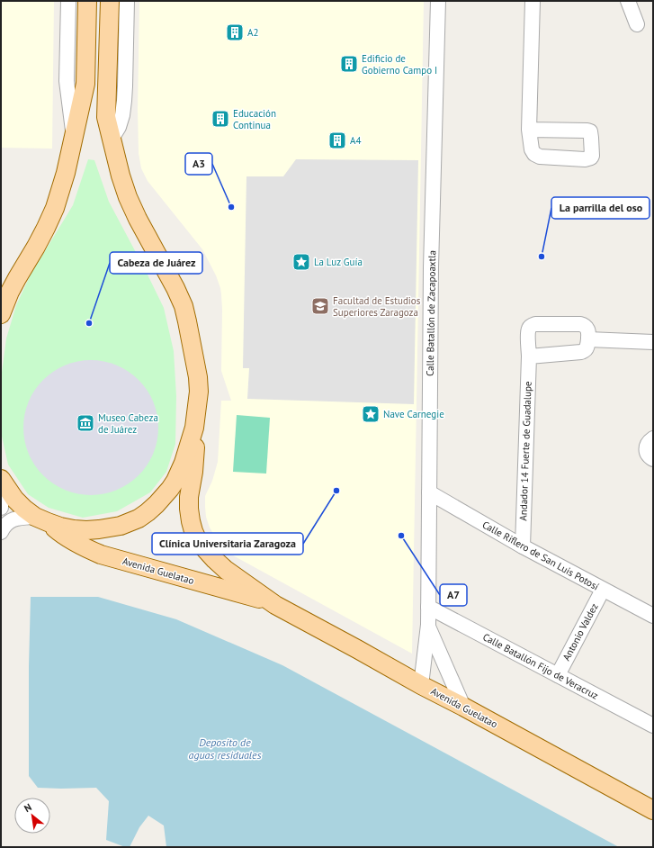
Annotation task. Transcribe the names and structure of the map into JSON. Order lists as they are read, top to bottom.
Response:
{
  "streets": {
    "main road": ["Avenida Guelatao"],
    "street": [
      "Calle Batallón de Zacapoaxtla",
      "Andador 14 Fuerte de Guadalupe",
      "Calle Riflero de San Luis Potosí",
      "Antonio Valdez",
      "Calle Batallón Fijo de Veracruz"
    ]
  },
  "crossings": [
    ["Calle Batallón de Zacapoaxtla", "Calle Riflero de San Luis Potosí"],
    ["Calle Batallón de Zacapoaxtla", "Avenida Guelatao"],
    ["Calle Batallón de Zacapoaxtla", "Calle Batallón Fijo de Veracruz"],
    ["Andador 14 Fuerte de Guadalupe", "Calle Riflero de San Luis Potosí"],
    ["Calle Riflero de San Luis Potosí", "Antonio Valdez"],
    ["Antonio Valdez", "Calle Batallón Fijo de Veracruz"]
  ],
  "water": ["Deposito de aguas residuales"],
  "places": {
    "building": [
      "A2",
      "Edificio de Gobierno Campo I",
      "Educación Continua",
      "A4"
    ],
    "other": [
      "A3",
      "La parrilla del oso",
      "Cabeza de Juárez",
      "Clínica Universitaria Zaragoza",
      "A7"
    ],
    "place": ["La Luz Guía", "Nave Carnegie"],
    "school or university": ["Facultad de Estudios Superiores Zaragoza"],
    "museum": ["Museo Cabeza de Juárez"]
  },
  "north": "top left"
}
